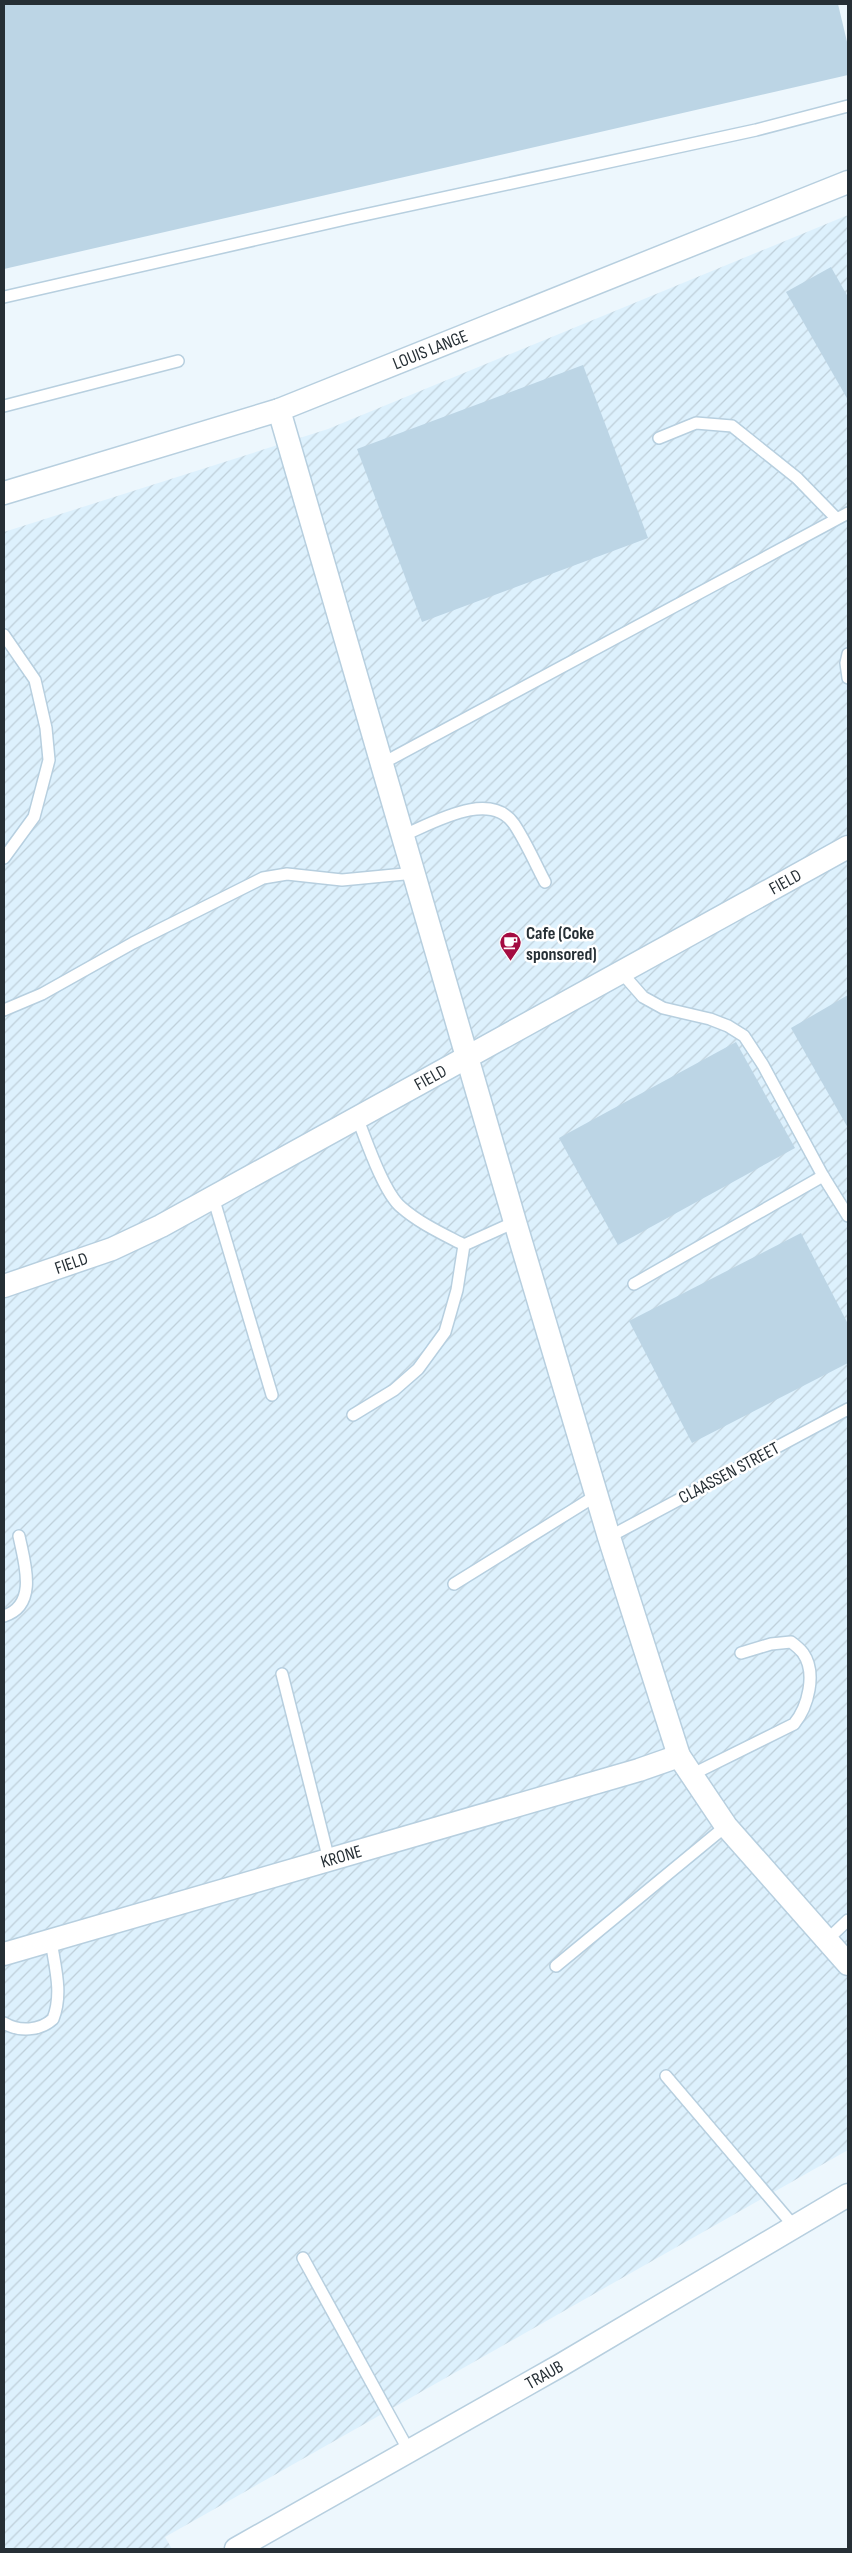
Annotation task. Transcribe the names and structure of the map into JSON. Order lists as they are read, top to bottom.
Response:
{
  "streets": {
    "street": [
      "LOUIS LANGE",
      "FIELD",
      "KRONE",
      "TRAUB"
    ],
    "lane": ["CLAASSEN STREET"]
  },
  "places": {
    "cafe": ["Cafe (Coke sponsored)"]
  }
}
